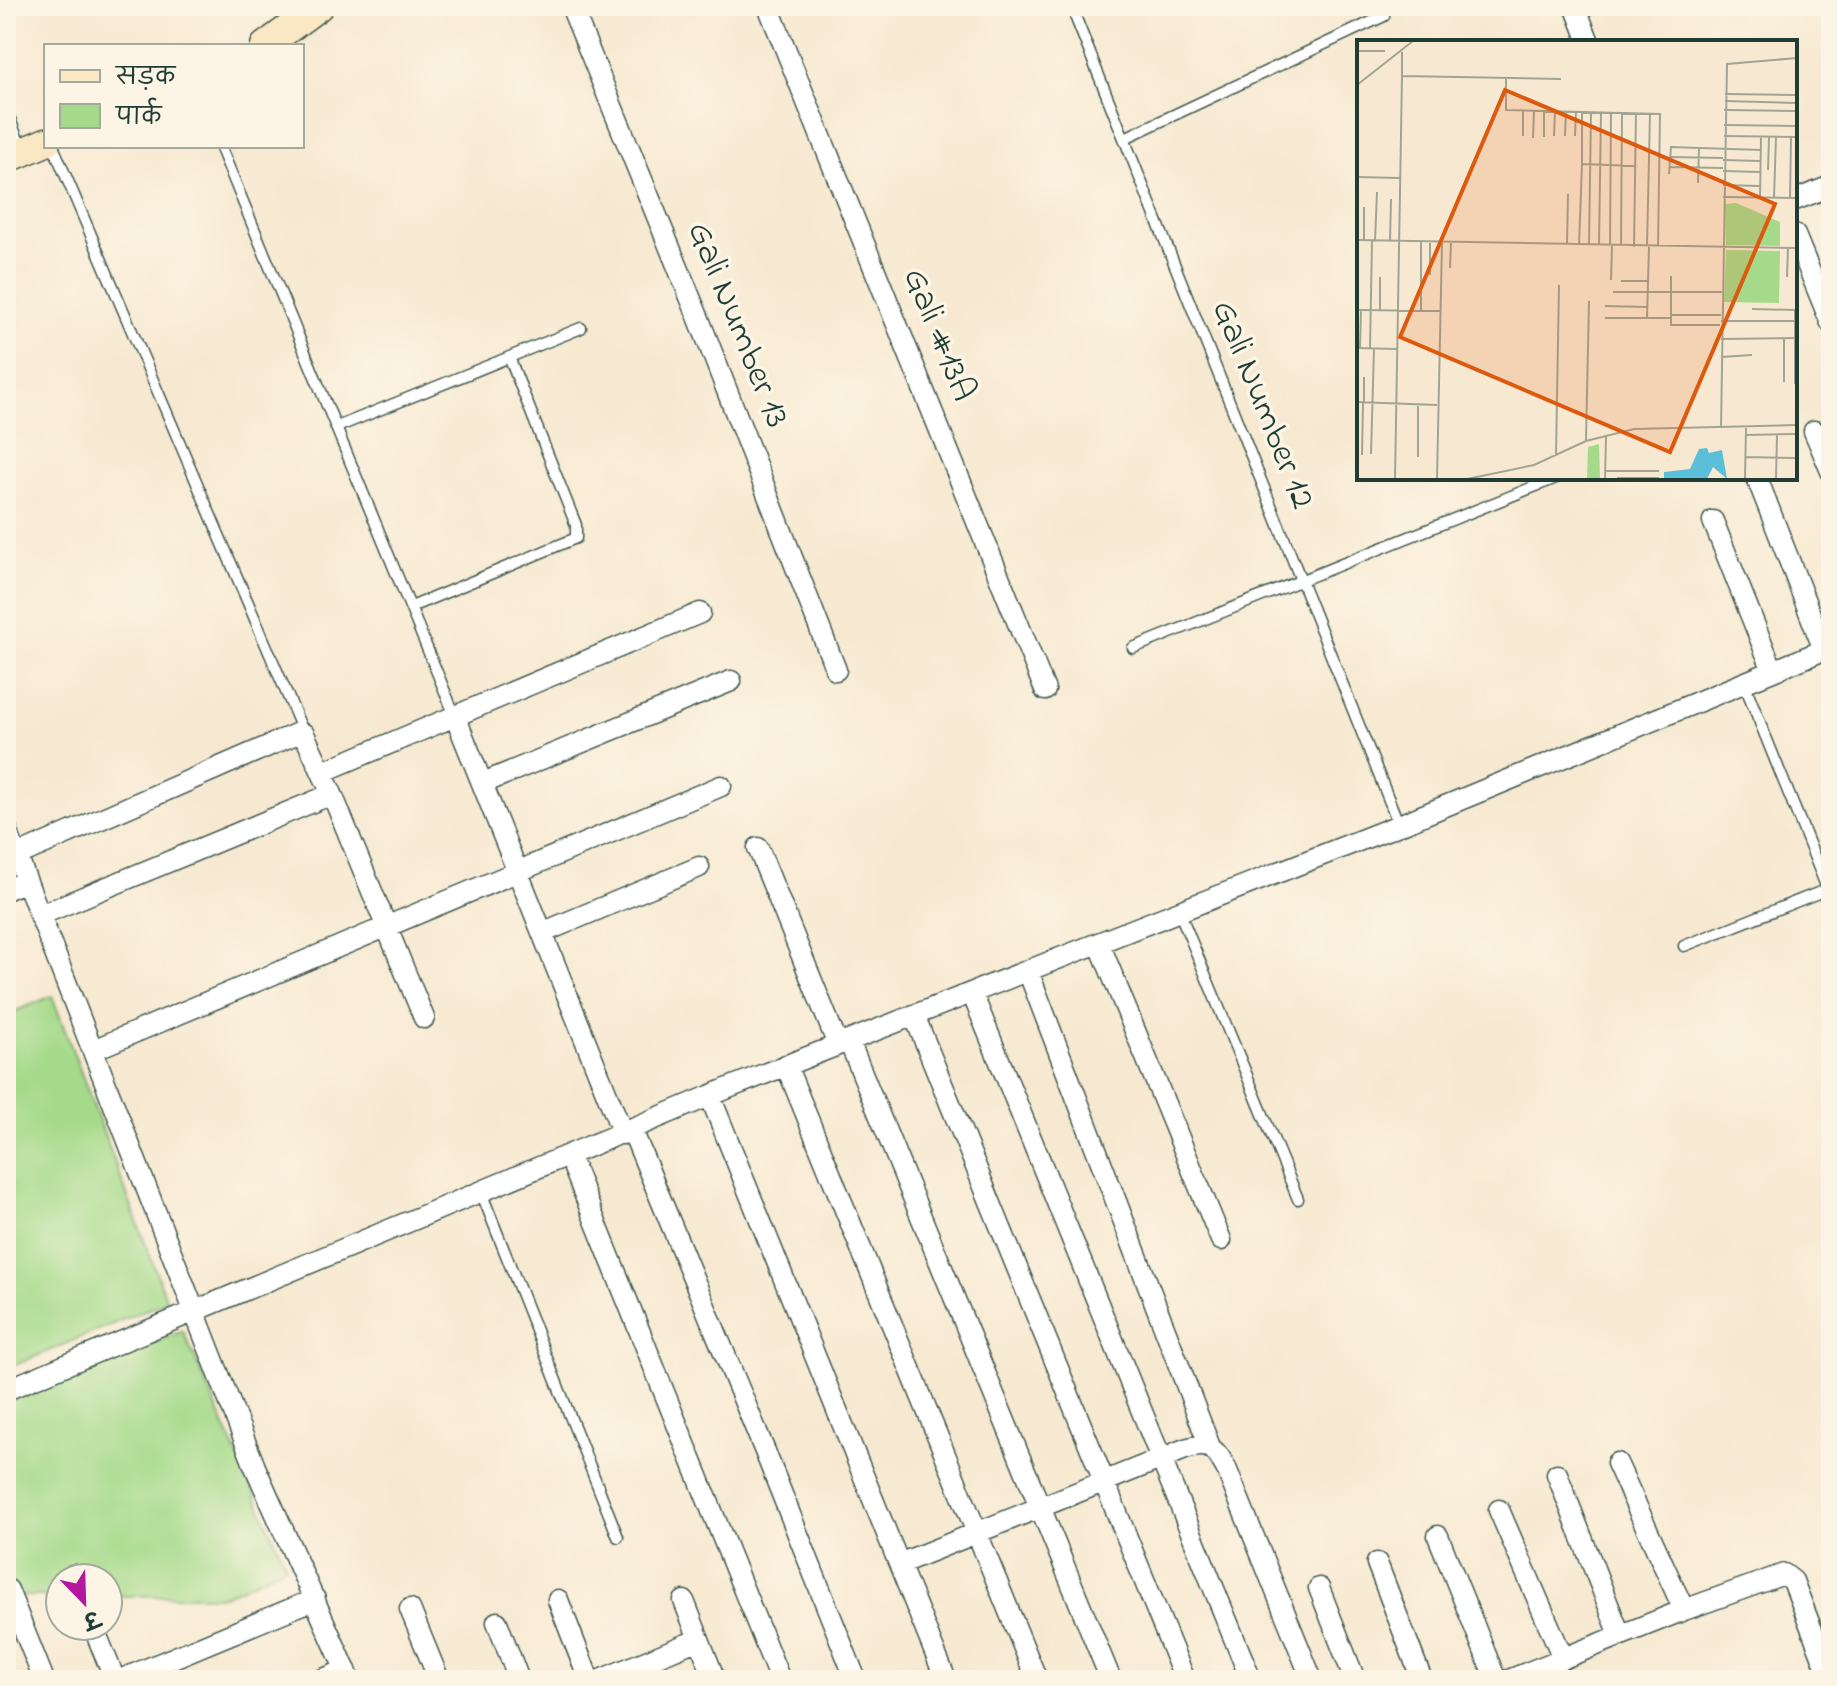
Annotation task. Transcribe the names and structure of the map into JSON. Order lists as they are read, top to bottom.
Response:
{
  "streets": {
    "street": ["Gali Number 13", "Gali #13A"],
    "lane": ["Gali Number 12"]
  },
  "legend": ["सड़क", "पार्क"],
  "north": "bottom right"
}
